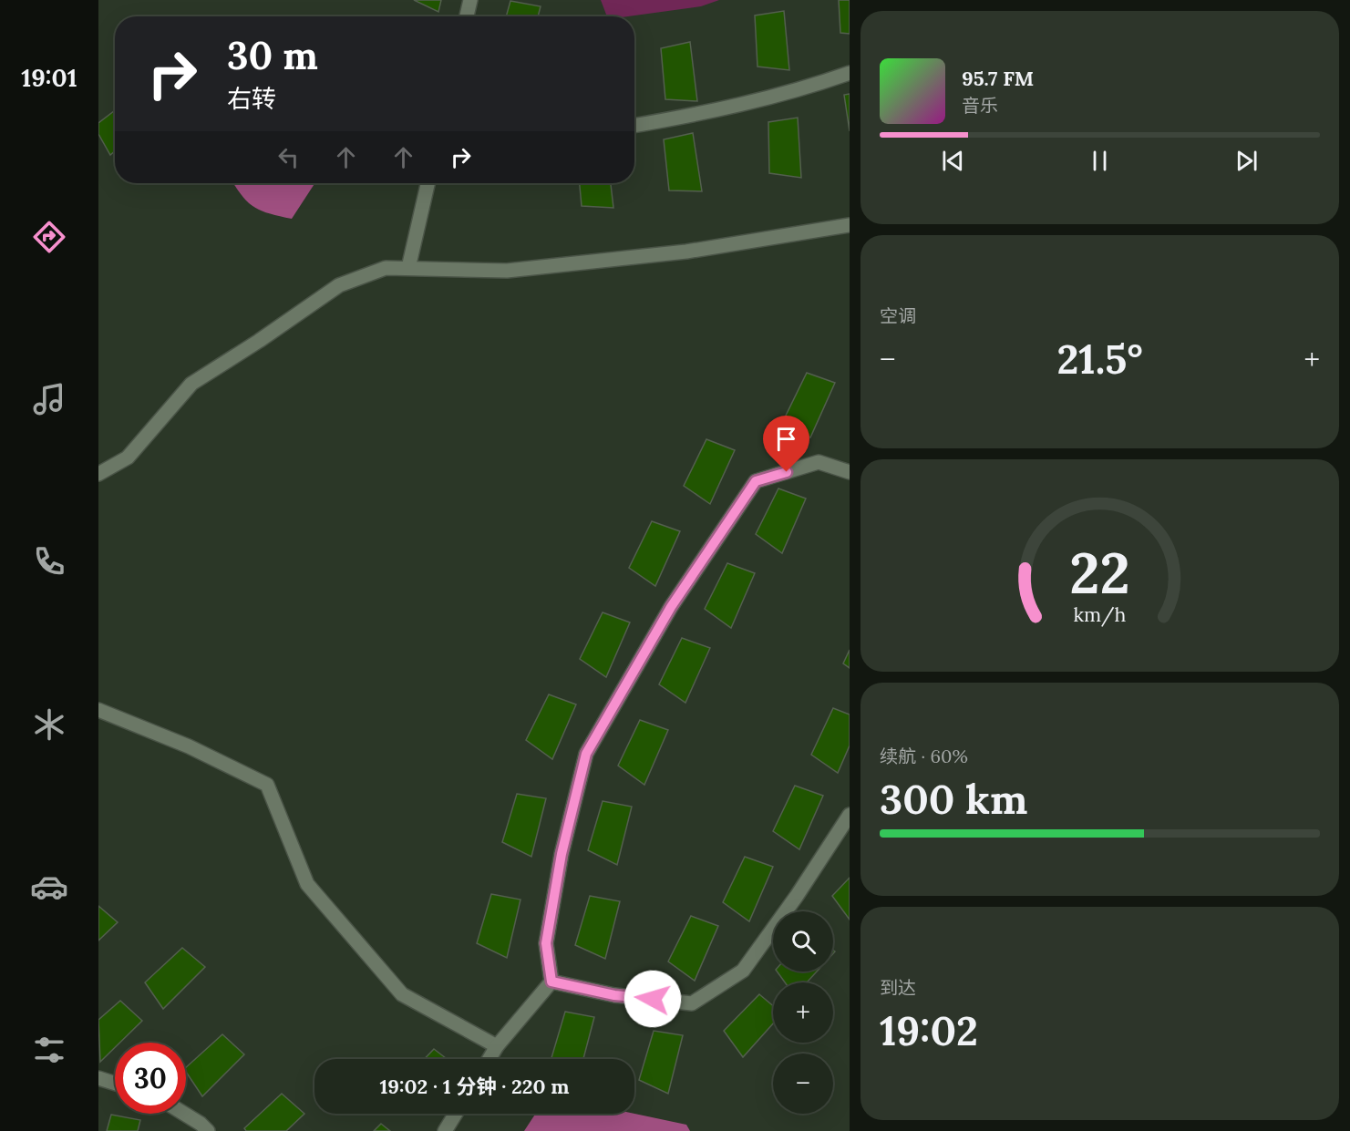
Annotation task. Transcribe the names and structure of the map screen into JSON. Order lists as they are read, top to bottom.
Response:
{
  "page": {
    "tabs": "19:01",
    "turn": ["30 m", "右转"],
    "song": ["95.7 FM", "音乐"],
    "tile": [
      "空调",
      ["续航 · 60%", "300 km"],
      ["到达", "19:02"]
    ],
    "heat": ["−", "21.5°", "+"],
    "map_buttons": ["+", "−"],
    "limit": "30",
    "trip": "19:02 · 1 分钟 · 220 m",
    "gauge": ["22", "km/h"]
  }
}
